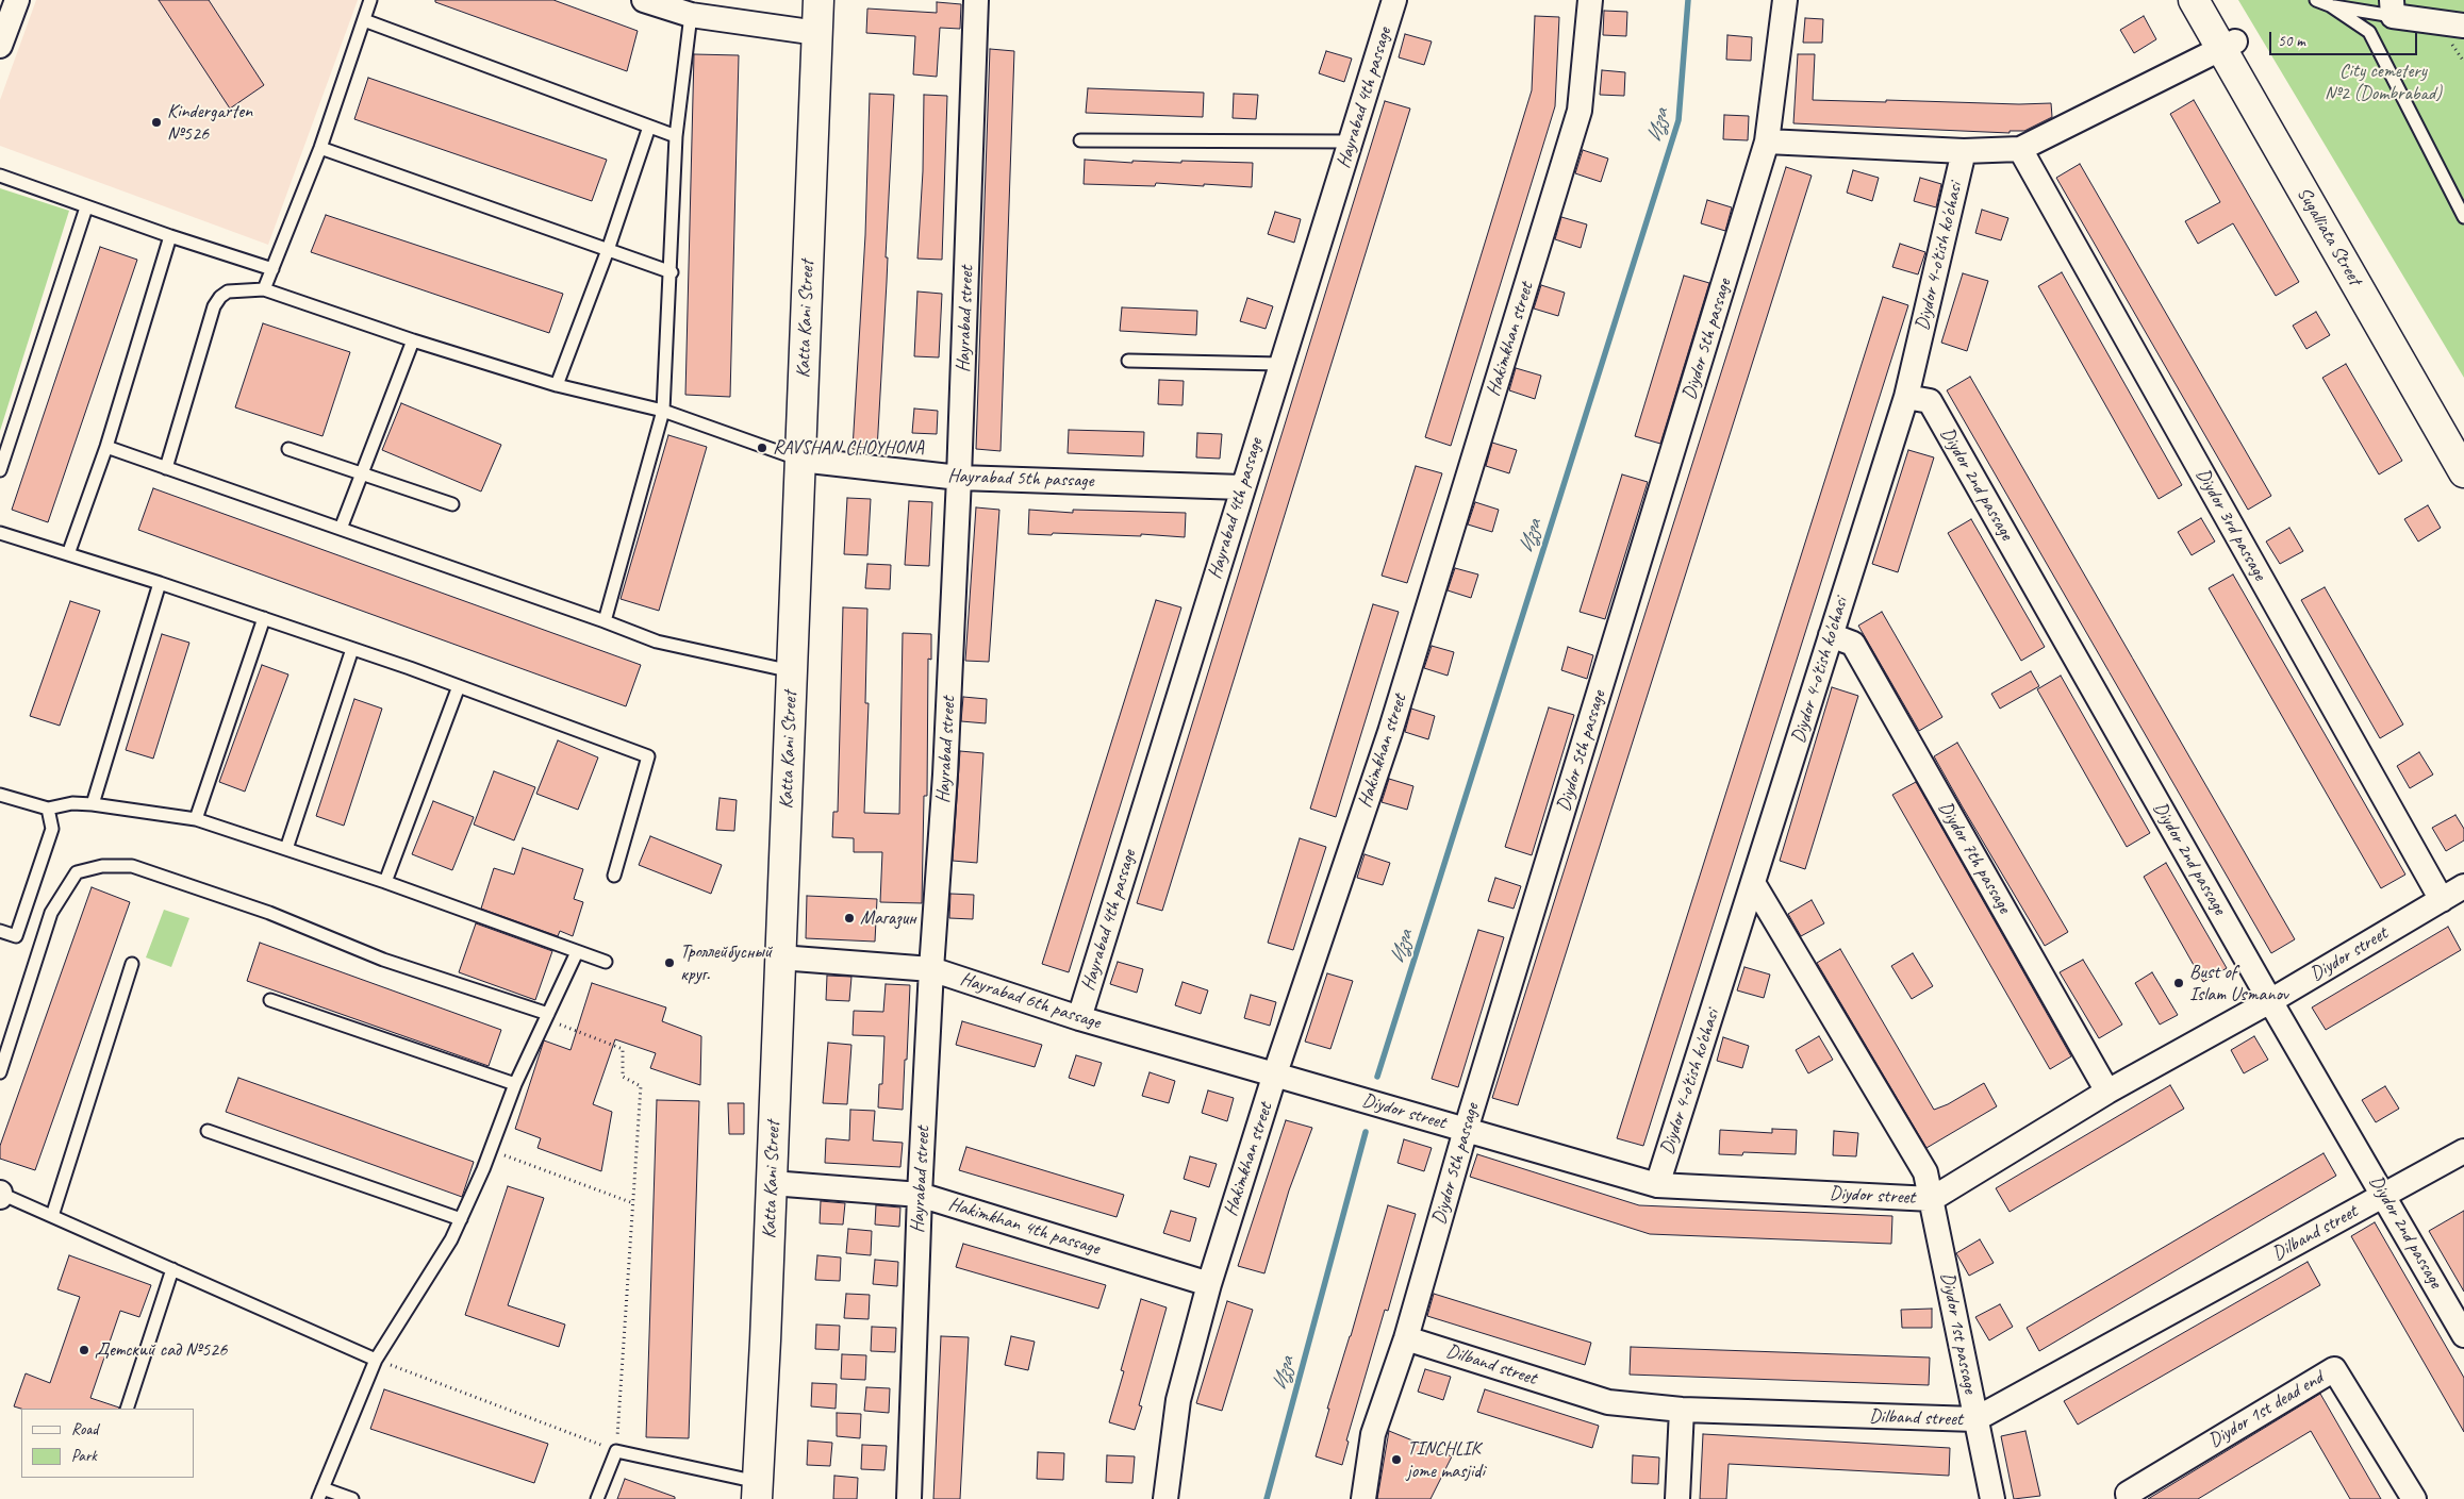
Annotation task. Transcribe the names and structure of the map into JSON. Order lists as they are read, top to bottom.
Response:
{
  "streets": {
    "main road": ["Sugalliata Street", "Katta Kani Street"],
    "street": [
      "Hayrabad 4th passage",
      "Diydor 4-o'tish ko'chasi",
      "Hayrabad street",
      "Hakimkhаn street",
      "Diydor 5th passage",
      "Hayrabad 5th passage",
      "Diydor 2nd passage",
      "Diydor 3rd passage",
      "Diydor 7th passage",
      "Diydor street",
      "Hayrabad 6th passage",
      "Hakimkhаn 4th passage",
      "Dilband street",
      "Diydor 1st passage",
      "Diydor 1st dead end"
    ]
  },
  "crossings": [
    ["Hayrabad 4th passage", "Hayrabad 5th passage"],
    ["Hayrabad 4th passage", "Hayrabad 6th passage"],
    ["Diydor 4-o'tish ko'chasi", "Diydor 2nd passage"],
    ["Diydor 4-o'tish ko'chasi", "Diydor 7th passage"],
    ["Diydor 4-o'tish ko'chasi", "Diydor street"],
    ["Katta Kani Street", "Hayrabad 5th passage"],
    ["Katta Kani Street", "Hayrabad 6th passage"],
    ["Katta Kani Street", "Hakimkhаn 4th passage"],
    ["Hayrabad street", "Hayrabad 5th passage"],
    ["Hayrabad street", "Hayrabad 6th passage"],
    ["Hayrabad street", "Hakimkhаn 4th passage"],
    ["Hakimkhаn street", "Diydor street"],
    ["Hakimkhаn street", "Hayrabad 6th passage"],
    ["Hakimkhаn street", "Hakimkhаn 4th passage"],
    ["Diydor 5th passage", "Diydor street"],
    ["Diydor 5th passage", "Dilband street"],
    ["Diydor 2nd passage", "Diydor street"],
    ["Diydor 2nd passage", "Dilband street"],
    ["Diydor 3rd passage", "Diydor street"],
    ["Diydor 7th passage", "Diydor street"],
    ["Diydor street", "Hayrabad 6th passage"],
    ["Diydor street", "Diydor 1st passage"],
    ["Dilband street", "Diydor 1st passage"]
  ],
  "water": ["Изза"],
  "parks": ["City cemetery №2 (Dombrabad)"],
  "places": [
    "Kindergarten №526",
    "RAVSHAN CHOYHONA",
    "Магазин",
    "Троллейбусный круг.",
    "Bust of Islam Usmanov",
    "Детский сад №526",
    "TINCHLIK jome masjidi"
  ],
  "legend": ["Road", "Park"],
  "scale_bar": "50 m"
}
